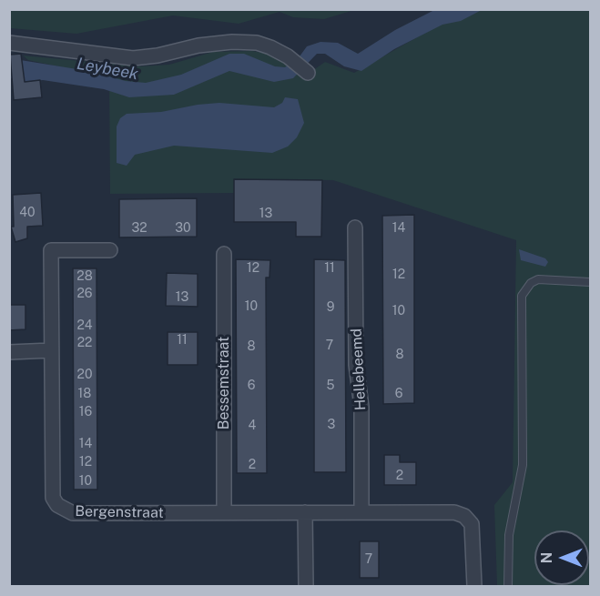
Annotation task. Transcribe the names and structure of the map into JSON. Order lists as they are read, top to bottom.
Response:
{
  "streets": {
    "street": ["Hellebeemd", "Bessemstraat", "Bergenstraat"]
  },
  "crossings": [
    ["Hellebeemd", "Bergenstraat"],
    ["Bessemstraat", "Bergenstraat"]
  ],
  "water": ["Leybeek"],
  "house_numbers": [
    "40",
    "13",
    "32",
    "30",
    "14",
    "12",
    "11",
    "12",
    "28",
    "26",
    "13",
    "10",
    "9",
    "10",
    "24",
    "11",
    "22",
    "7",
    "8",
    "8",
    "20",
    "6",
    "5",
    "18",
    "6",
    "16",
    "3",
    "4",
    "14",
    "12",
    "2",
    "2",
    "10",
    "7"
  ],
  "north": "left"
}
